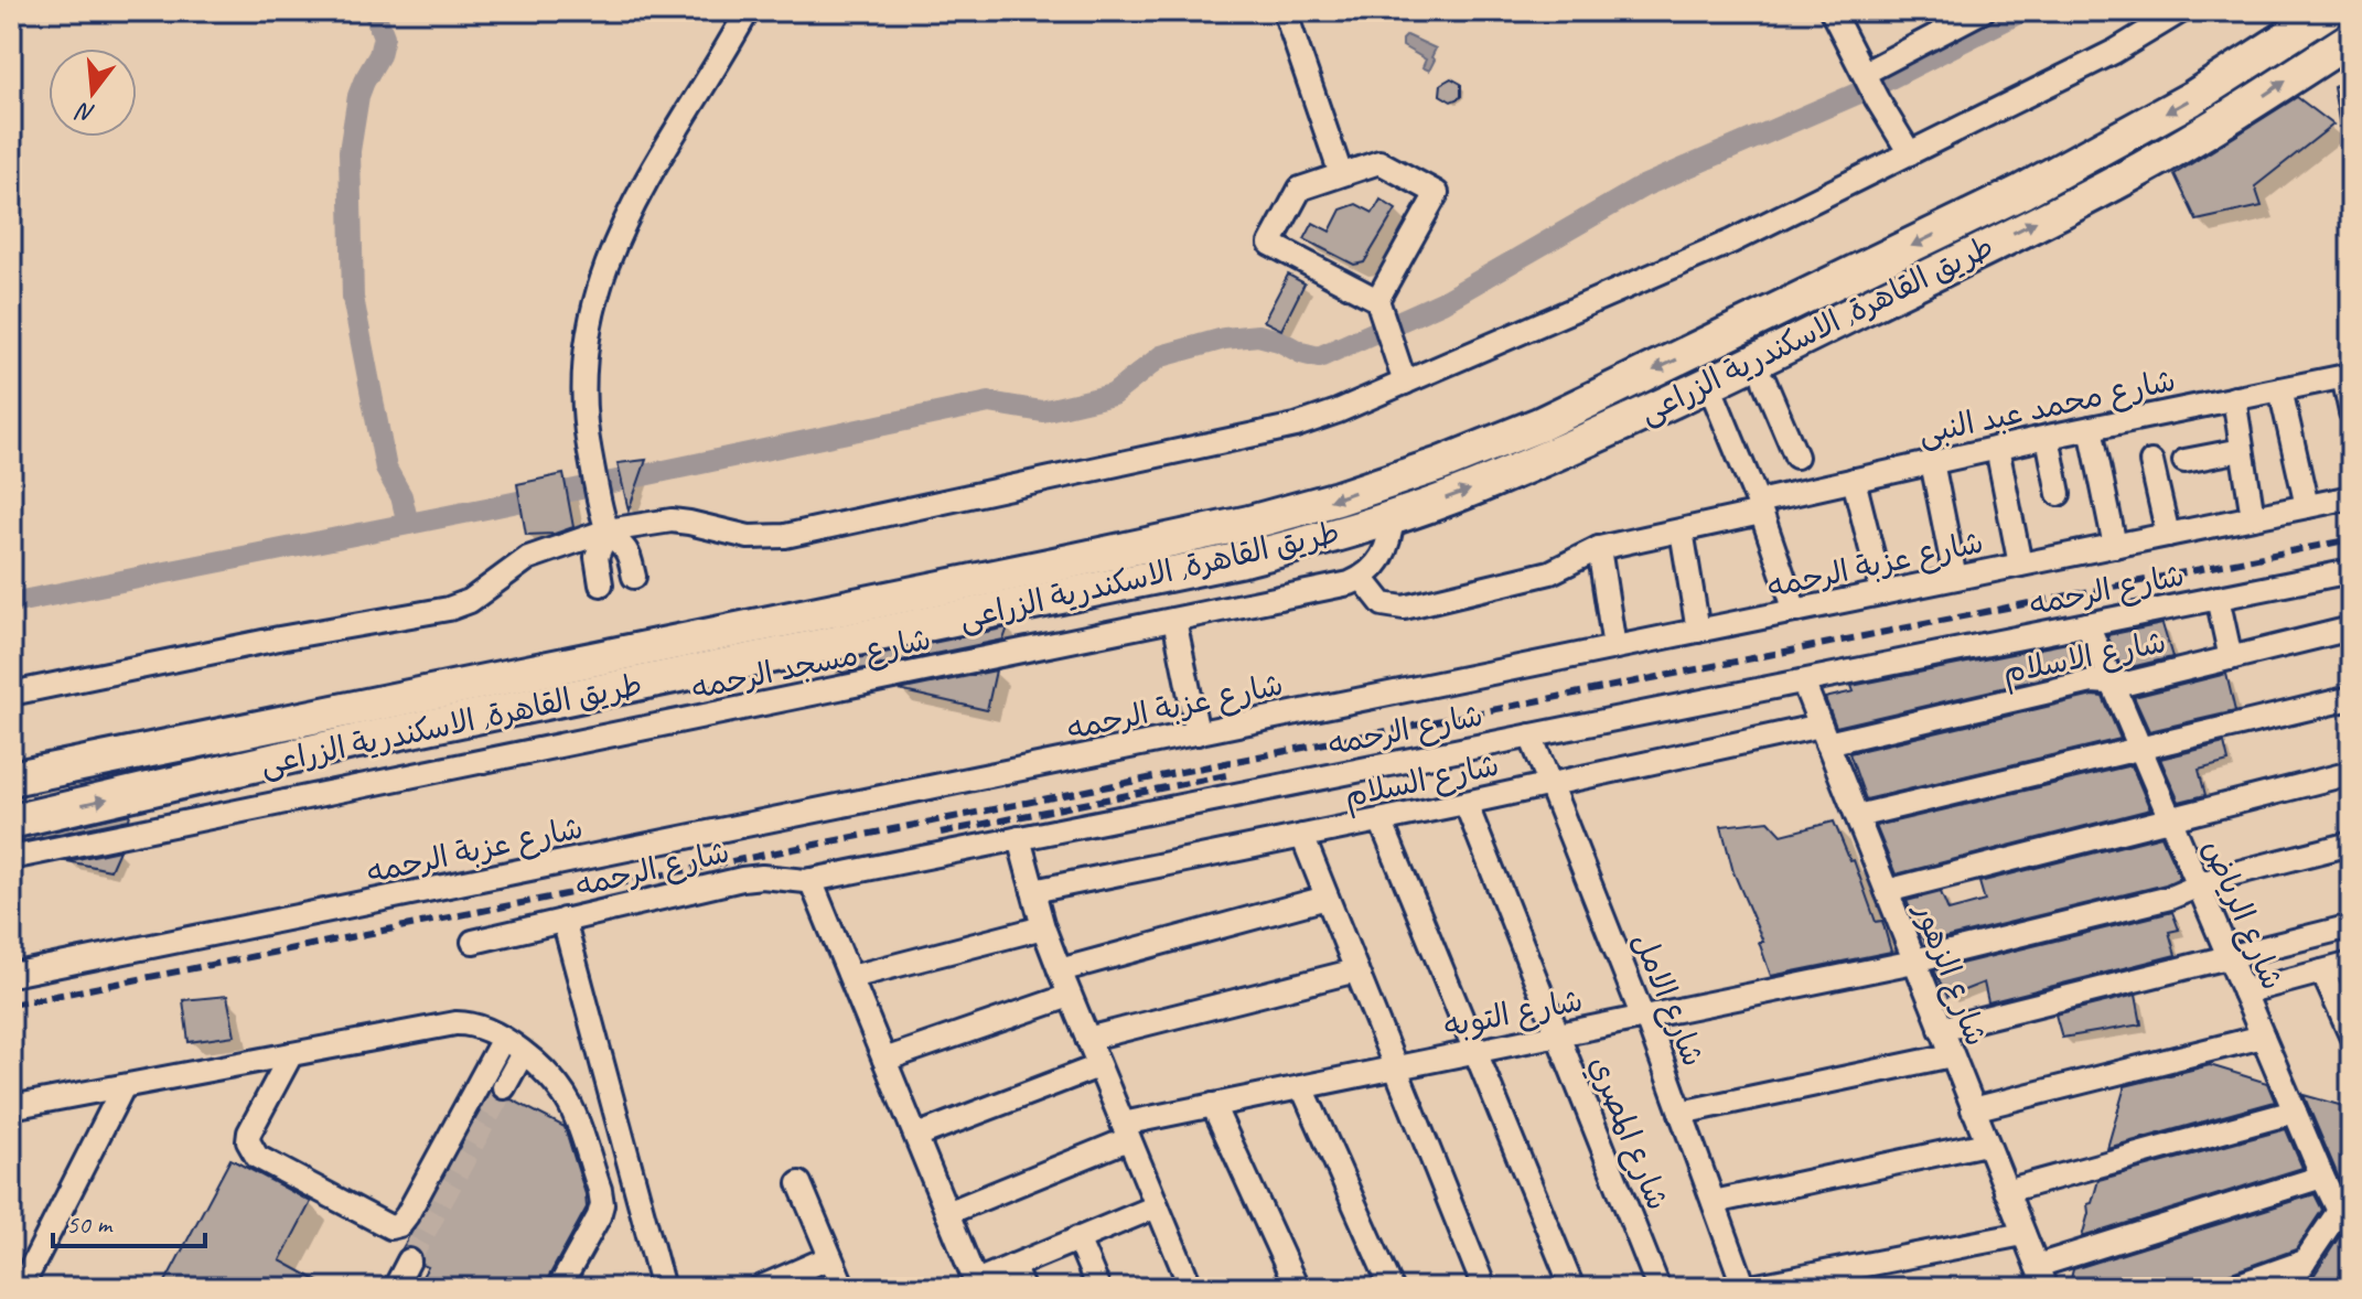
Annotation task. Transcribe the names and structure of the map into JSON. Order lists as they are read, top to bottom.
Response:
{
  "streets": {
    "highway": ["طريق القاهرة, الاسكندرية الزراعى"],
    "street": [
      "شارع محمد عبد النبى",
      "شارع عزبة الرحمه",
      "شارع الرحمه",
      "شارع الاسلام",
      "شارع مسجد الرحمه",
      "شارع السلام",
      "شارع الرياض",
      "شارع الزهور",
      "شارع الامل",
      "شارع التوبه",
      "شارع المصري"
    ]
  },
  "crossings": [
    ["شارع الرحمه", "شارع الرياض"],
    ["شارع الرحمه", "شارع الزهور"],
    ["شارع الرحمه", "شارع الامل"],
    ["شارع الاسلام", "شارع السلام"],
    ["شارع الاسلام", "شارع الرياض"],
    ["شارع الاسلام", "شارع الزهور"],
    ["شارع السلام", "شارع الزهور"],
    ["شارع السلام", "شارع الامل"],
    ["شارع السلام", "شارع المصري"],
    ["شارع الرياض", "شارع التوبه"],
    ["شارع الزهور", "شارع التوبه"],
    ["شارع الامل", "شارع التوبه"],
    ["شارع التوبه", "شارع المصري"]
  ],
  "scale_bar": "50 m",
  "north": "bottom"
}
